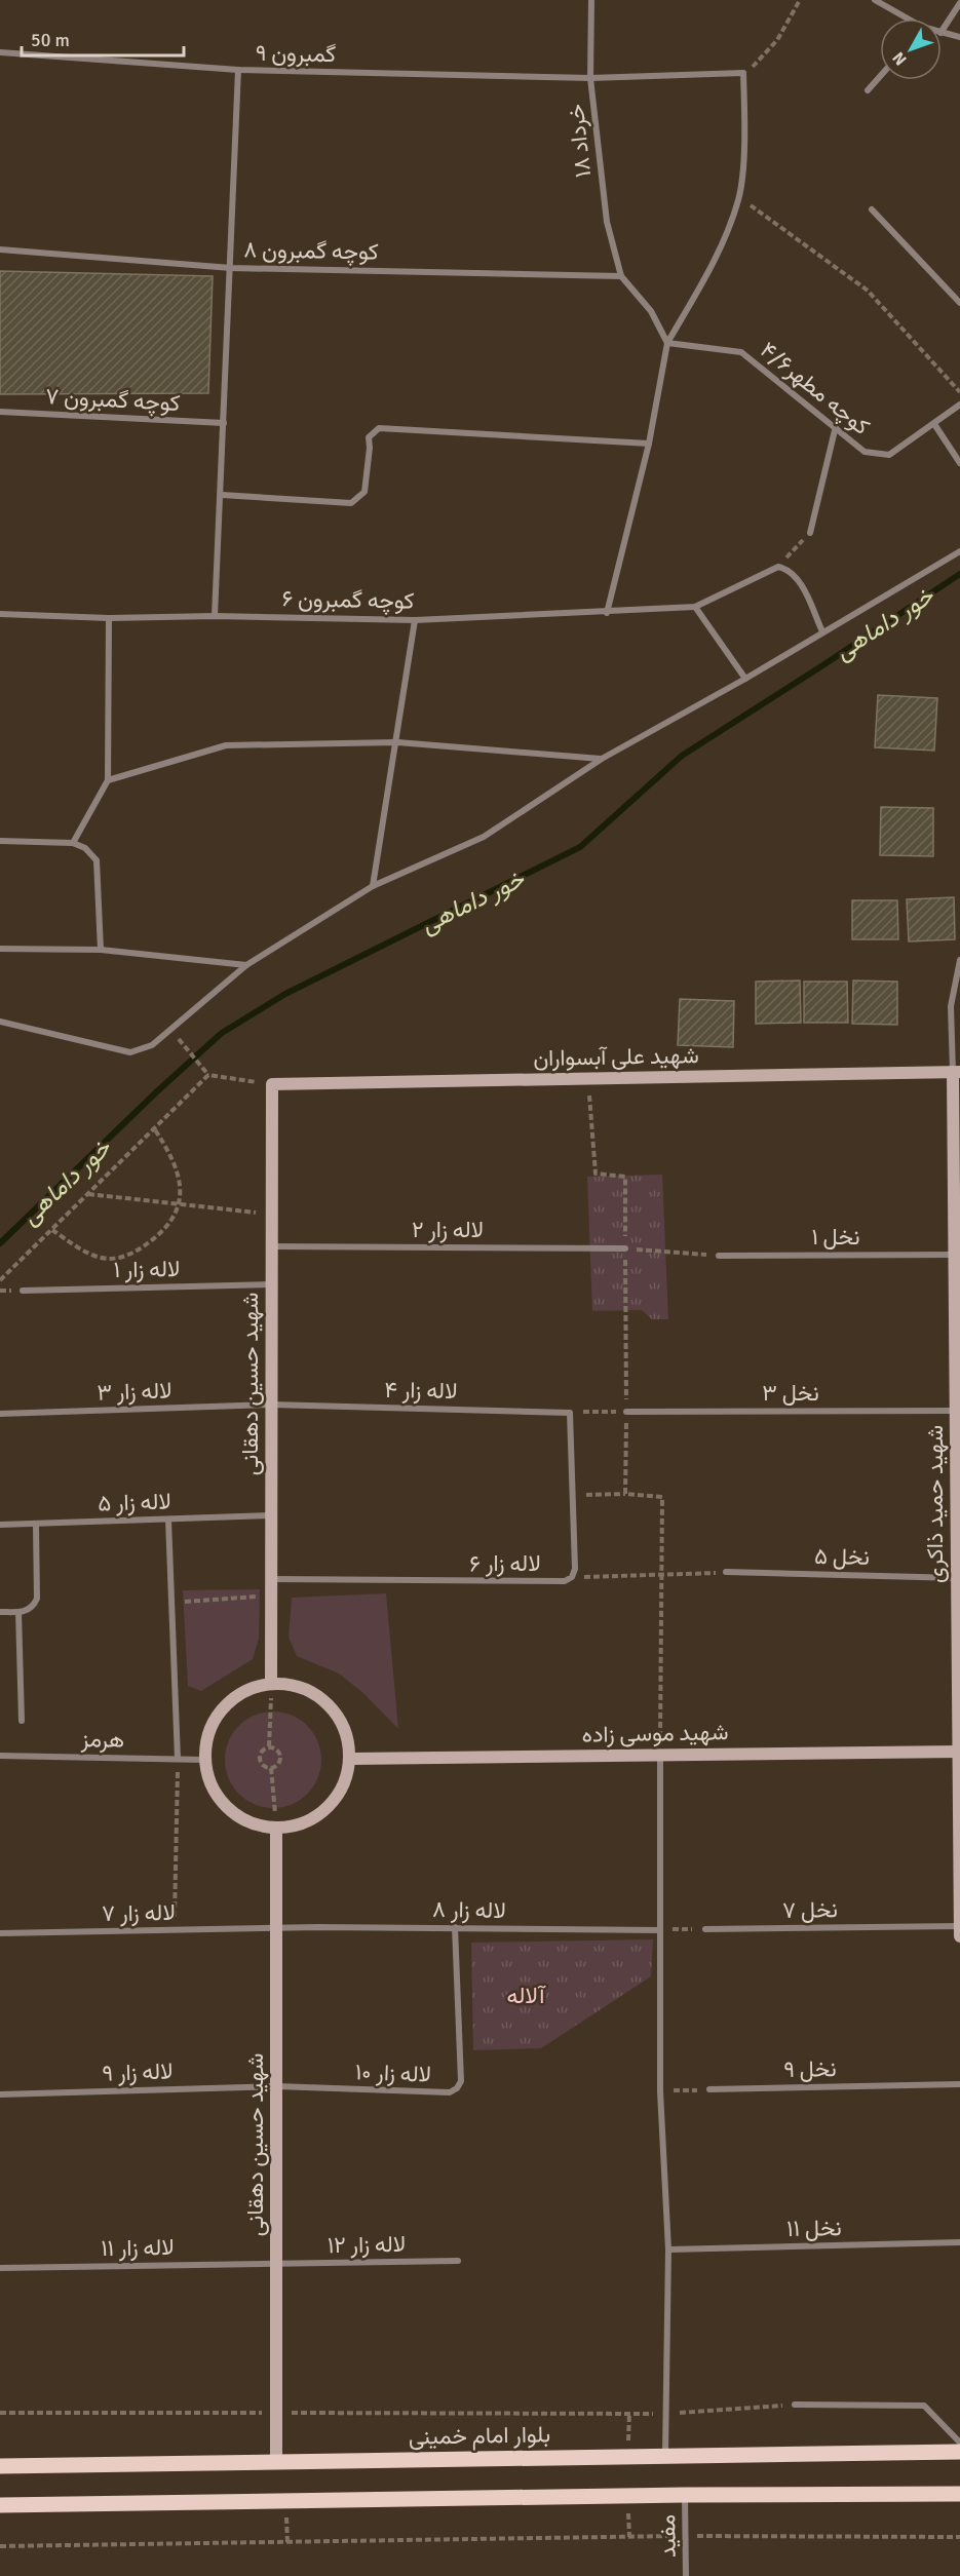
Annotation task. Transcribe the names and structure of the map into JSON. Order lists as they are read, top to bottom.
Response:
{
  "streets": {
    "main road": ["بلوار امام خمینی"],
    "street": [
      "گمبرون ۹",
      "خرداد ۱۸",
      "کوچه گمبرون ۸",
      "کوچه مطهر۴/۶",
      "کوچه گمبرون ۷",
      "کوچه گمبرون ۶",
      "شهید علی آبسواران",
      "لاله زار ۲",
      "نخل ۱",
      "لاله زار ۱",
      "شهید حسین دهقانی",
      "لاله زار ۴",
      "لاله زار ۳",
      "نخل ۳",
      "لاله زار ۵",
      "شهید حمید ذاکری",
      "نخل ۵",
      "لاله زار ۶",
      "شهید موسی زاده",
      "هرمز",
      "لاله زار ۸",
      "نخل ۷",
      "لاله زار ۷",
      "نخل ۹",
      "لاله زار ۹",
      "لاله زار ۱۰",
      "نخل ۱۱",
      "لاله زار ۱۲",
      "لاله زار ۱۱",
      "مفید"
    ]
  },
  "crossings": [
    ["گمبرون ۹", "خرداد ۱۸"],
    ["خرداد ۱۸", "کوچه گمبرون ۸"],
    ["شهید علی آبسواران", "شهید حسین دهقانی"],
    ["شهید علی آبسواران", "شهید حمید ذاکری"],
    ["لاله زار ۲", "شهید حسین دهقانی"],
    ["نخل ۱", "شهید حمید ذاکری"],
    ["لاله زار ۱", "شهید حسین دهقانی"],
    ["شهید حسین دهقانی", "لاله زار ۴"],
    ["شهید حسین دهقانی", "لاله زار ۳"],
    ["شهید حسین دهقانی", "لاله زار ۵"],
    ["شهید حسین دهقانی", "لاله زار ۶"],
    ["شهید حسین دهقانی", "لاله زار ۸"],
    ["شهید حسین دهقانی", "لاله زار ۷"],
    ["شهید حسین دهقانی", "لاله زار ۹"],
    ["شهید حسین دهقانی", "لاله زار ۱۰"],
    ["شهید حسین دهقانی", "لاله زار ۱۲"],
    ["شهید حسین دهقانی", "لاله زار ۱۱"],
    ["شهید حسین دهقانی", "بلوار امام خمینی"],
    ["لاله زار ۴", "لاله زار ۳"],
    ["لاله زار ۴", "لاله زار ۶"],
    ["نخل ۳", "شهید حمید ذاکری"],
    ["شهید حمید ذاکری", "نخل ۵"],
    ["شهید حمید ذاکری", "شهید موسی زاده"],
    ["شهید حمید ذاکری", "نخل ۷"],
    ["لاله زار ۸", "لاله زار ۷"],
    ["لاله زار ۸", "لاله زار ۱۰"],
    ["لاله زار ۹", "لاله زار ۱۰"],
    ["لاله زار ۱۲", "لاله زار ۱۱"]
  ],
  "water": ["خور داماهی"],
  "parks": ["آلاله"],
  "scale_bar": "50 m",
  "north": "bottom left"
}
